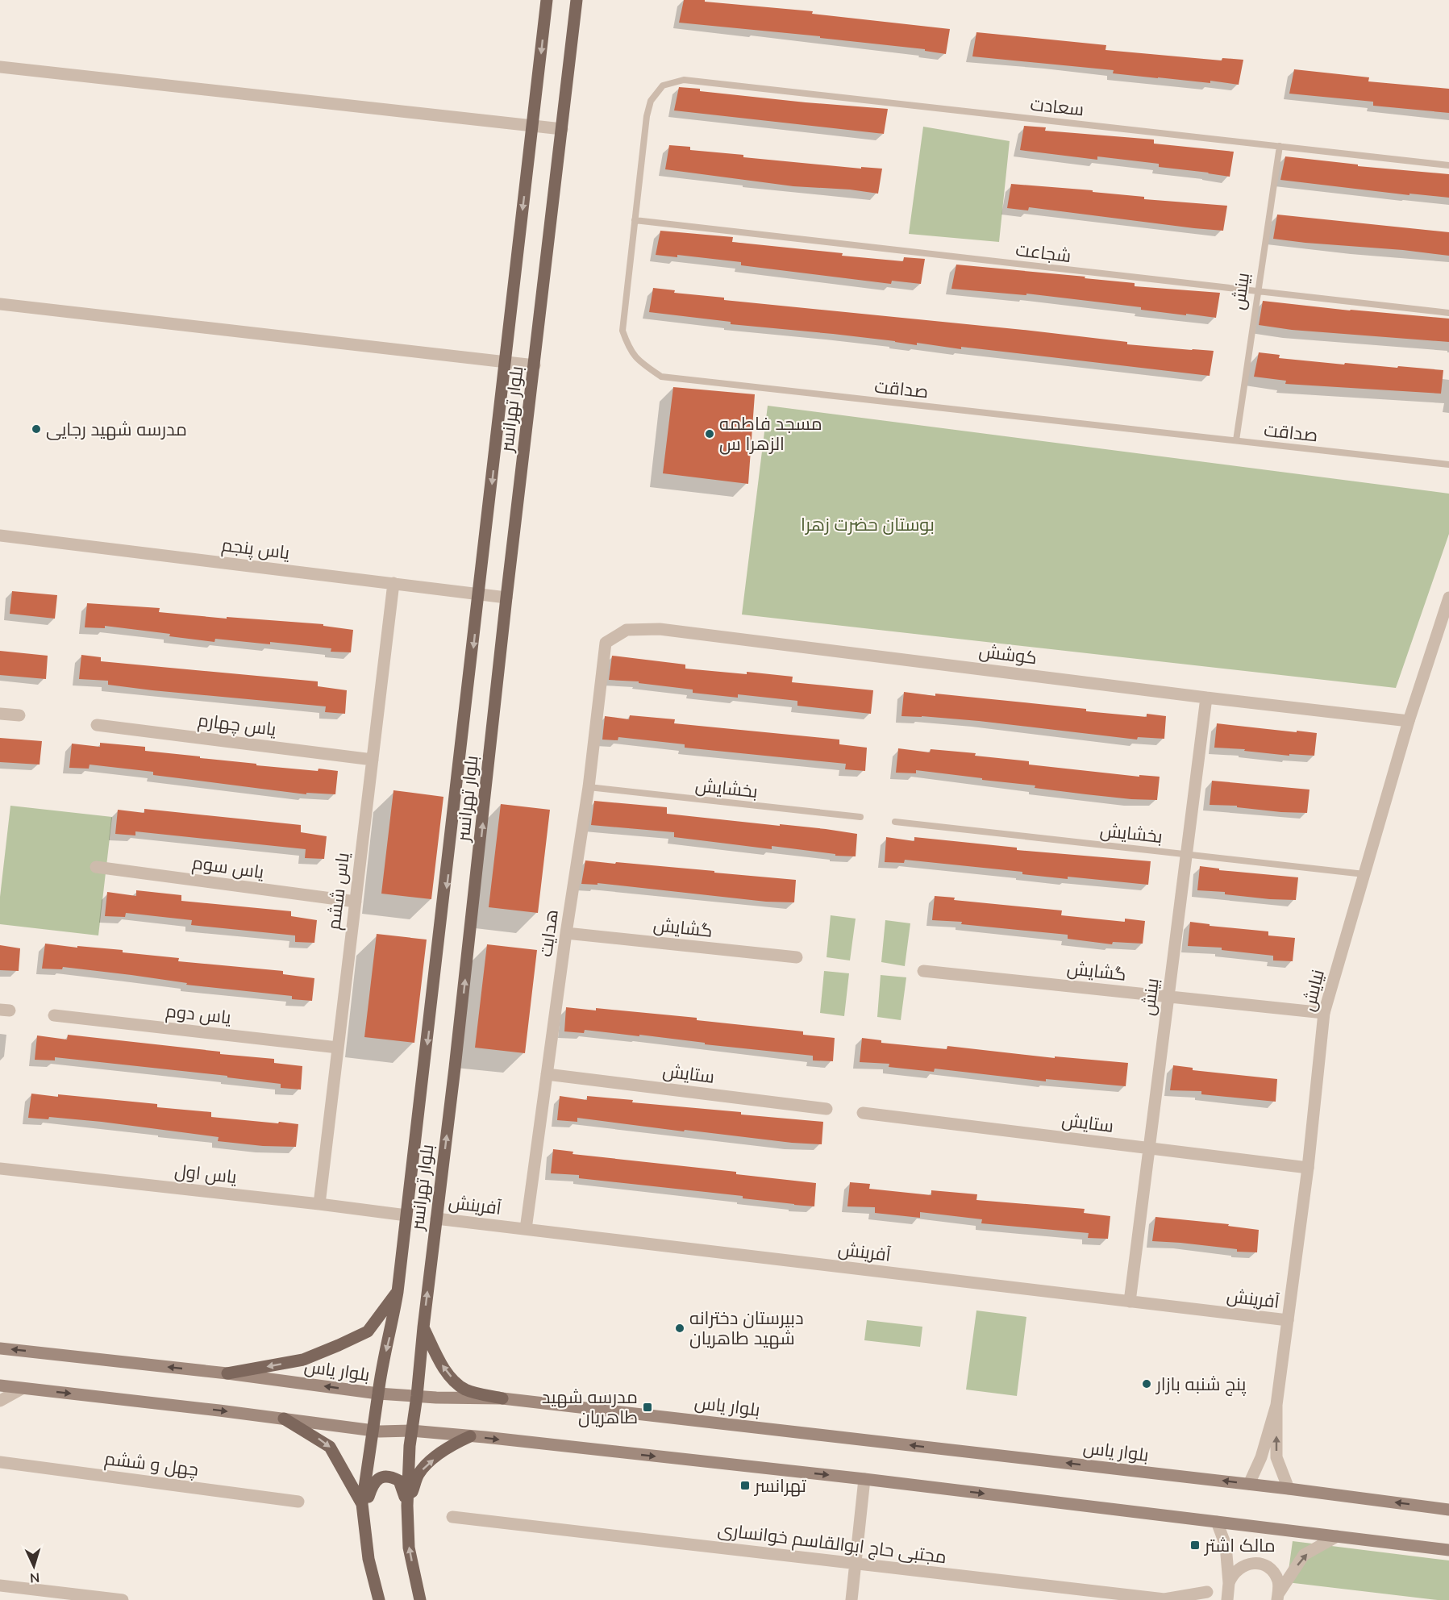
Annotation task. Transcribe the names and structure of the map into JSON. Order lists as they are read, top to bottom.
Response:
{
  "streets": {
    "main road": ["بلوار تهرانسر", "بلوار یاس"],
    "street": [
      "بینش",
      "یاس پنجم",
      "کوشش",
      "یاس چهارم",
      "یاس سوم",
      "یاس ششم",
      "گشایش",
      "هدایت",
      "نیایش",
      "یاس دوم",
      "ستایش",
      "یاس اول",
      "آفرینش",
      "چهل و ششم",
      "مجتبی حاج ابوالقاسم خوانساری"
    ],
    "lane": [
      "سعادت",
      "شجاعت",
      "صداقت",
      "بخشایش"
    ]
  },
  "crossings": [
    ["سعادت", "بینش"],
    ["سعادت", "صداقت"],
    ["شجاعت", "بینش"],
    ["شجاعت", "صداقت"],
    ["بینش", "صداقت"],
    ["بینش", "کوشش"],
    ["بینش", "بخشایش"],
    ["بینش", "گشایش"],
    ["بینش", "ستایش"],
    ["بینش", "آفرینش"],
    ["بلوار تهرانسر", "یاس پنجم"],
    ["بلوار تهرانسر", "یاس اول"],
    ["بلوار تهرانسر", "آفرینش"],
    ["بلوار تهرانسر", "بلوار یاس"],
    ["یاس پنجم", "یاس ششم"],
    ["کوشش", "هدایت"],
    ["کوشش", "نیایش"],
    ["یاس چهارم", "یاس ششم"],
    ["بخشایش", "هدایت"],
    ["بخشایش", "نیایش"],
    ["یاس سوم", "یاس ششم"],
    ["یاس ششم", "یاس دوم"],
    ["یاس ششم", "یاس اول"],
    ["گشایش", "هدایت"],
    ["گشایش", "نیایش"],
    ["هدایت", "ستایش"],
    ["هدایت", "آفرینش"],
    ["نیایش", "ستایش"],
    ["نیایش", "آفرینش"]
  ],
  "parks": ["بوستان حضرت زهرا"],
  "places": {
    "other": [
      "مدرسه شهید رجایی",
      "مسجد فاطمه الزهرا س",
      "دبیرستان دخترانه شهید طاهریان",
      "پنج شنبه بازار"
    ],
    "transit": ["مدرسه شهید طاهریان", "تهرانسر", "مالک اشتر"]
  },
  "north": "bottom"
}
